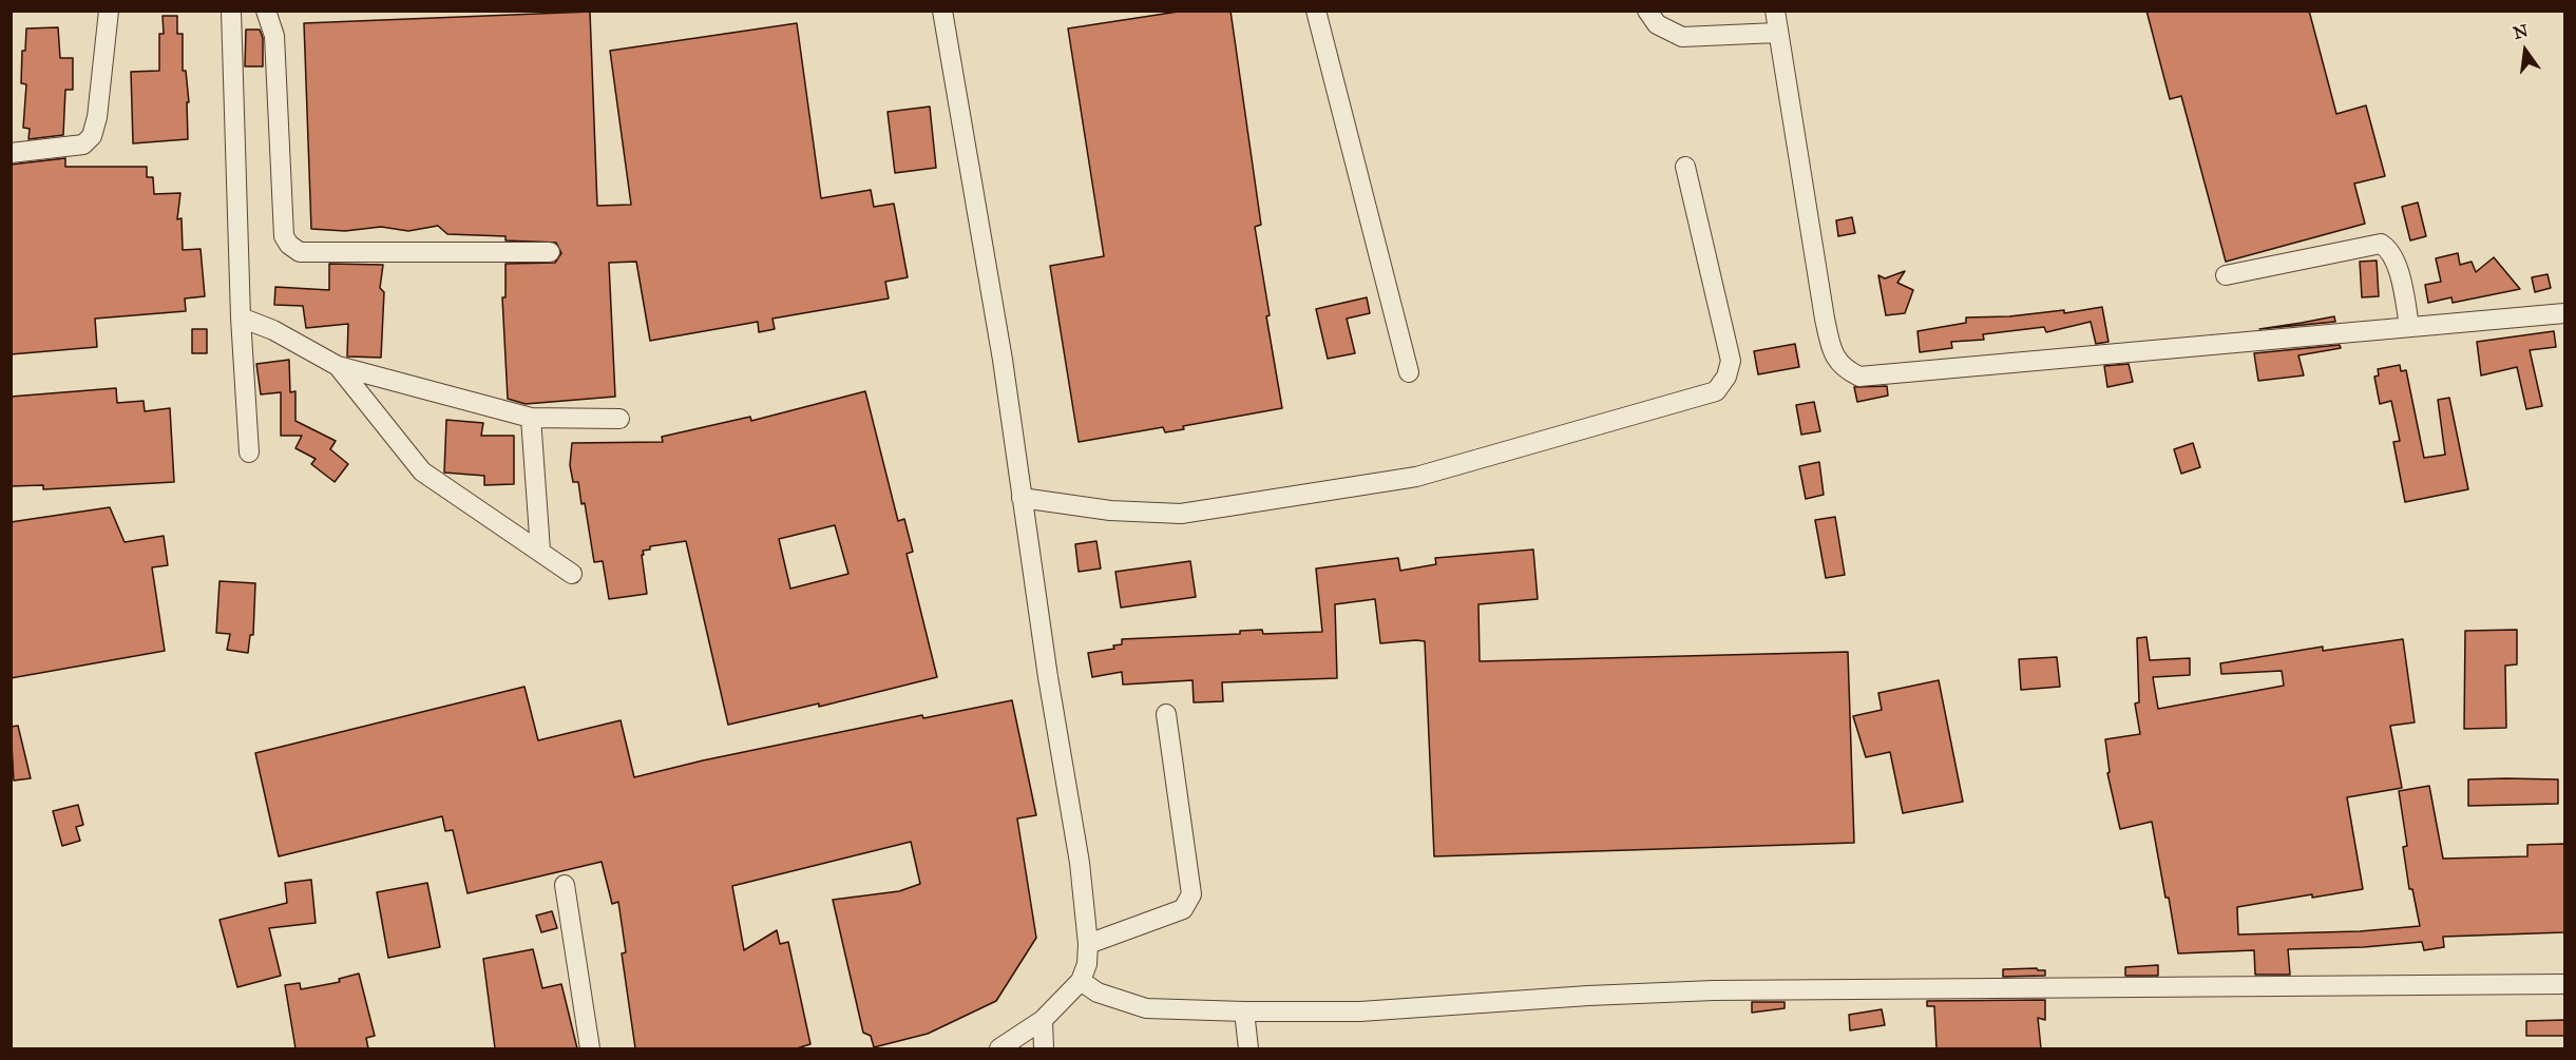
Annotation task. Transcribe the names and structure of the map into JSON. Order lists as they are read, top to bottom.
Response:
{
  "north": "top"
}
